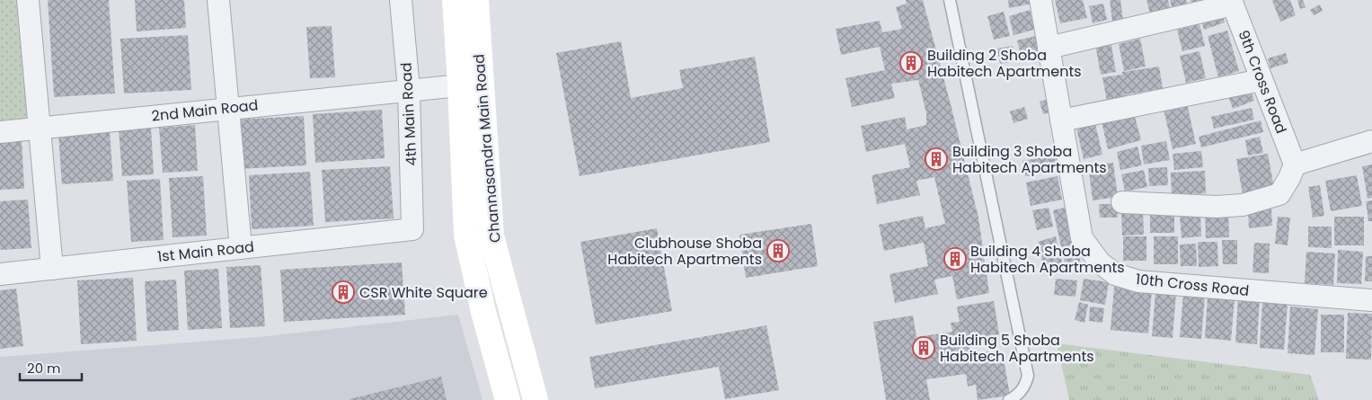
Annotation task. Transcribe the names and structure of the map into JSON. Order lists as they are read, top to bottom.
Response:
{
  "streets": {
    "main road": ["Channasandra Main Road"],
    "street": [
      "9th Cross Road",
      "2nd Main Road",
      "4th Main Road",
      "1st Main Road",
      "10th Cross Road"
    ]
  },
  "crossings": [
    ["2nd Main Road", "4th Main Road"],
    ["2nd Main Road", "Channasandra Main Road"],
    ["4th Main Road", "1st Main Road"]
  ],
  "places": {
    "building": [
      "Building 2 Shoba Habitech Apartments",
      "Building 3 Shoba Habitech Apartments",
      "Clubhouse Shoba Habitech Apartments",
      "Building 4 Shoba Habitech Apartments",
      "CSR White Square",
      "Building 5 Shoba Habitech Apartments"
    ]
  },
  "scale_bar": "20 m"
}
